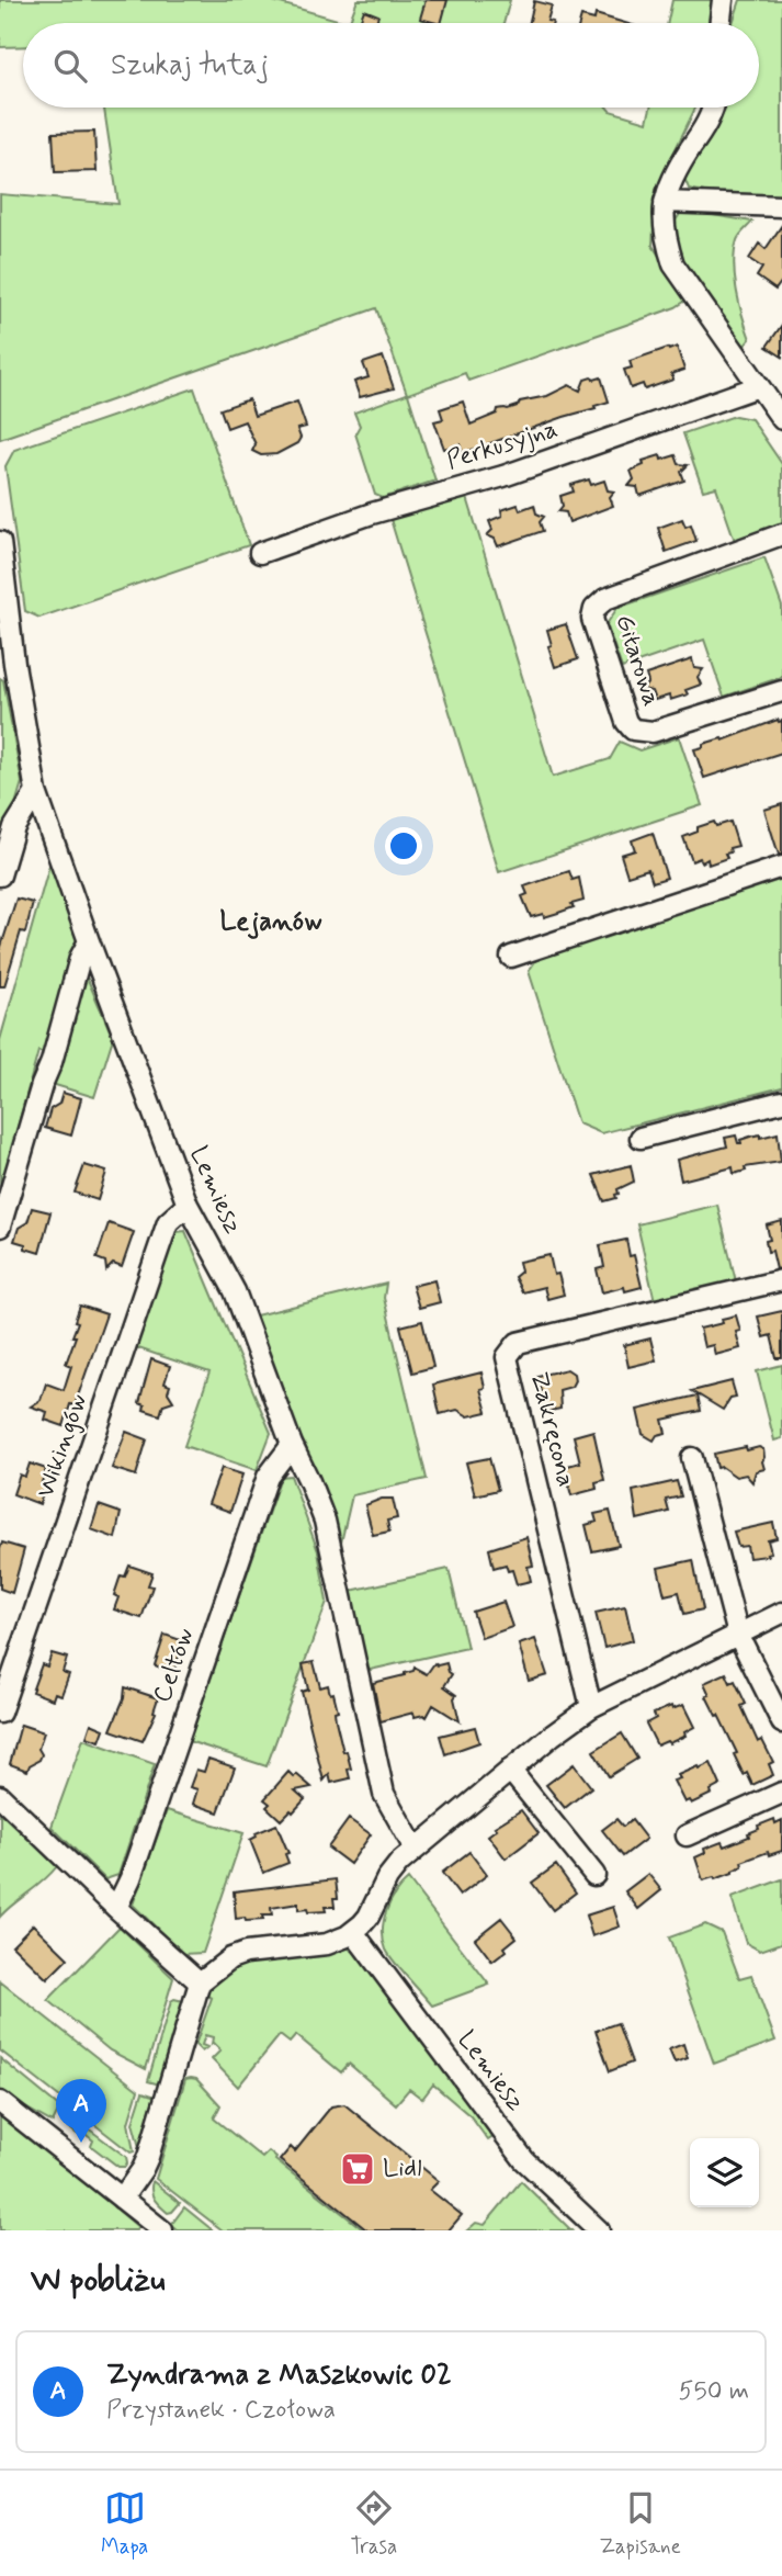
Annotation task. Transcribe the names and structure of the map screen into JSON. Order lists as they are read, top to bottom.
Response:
{
  "streets": {
    "street": [
      "Perkusyjna",
      "Gitarowa",
      "Lemiesz",
      "Zakręcona",
      "Wikingów",
      "Celtów"
    ]
  },
  "crossings": [
    ["Lemiesz", "Wikingów"],
    ["Lemiesz", "Celtów"]
  ],
  "districts": ["Lejanów"],
  "places": {
    "supermarket": ["Lidl"]
  },
  "page": {
    "search": "Szukaj tutaj",
    "pins": "A",
    "heading": "W pobliżu",
    "list": [
      {
        "mark": "A",
        "name": "Zyndrama z Maszkowic 02",
        "note": "Przystanek · Czołowa",
        "value": "550 m"
      }
    ],
    "nav": ["Mapa", "Trasa", "Zapisane"]
  }
}
